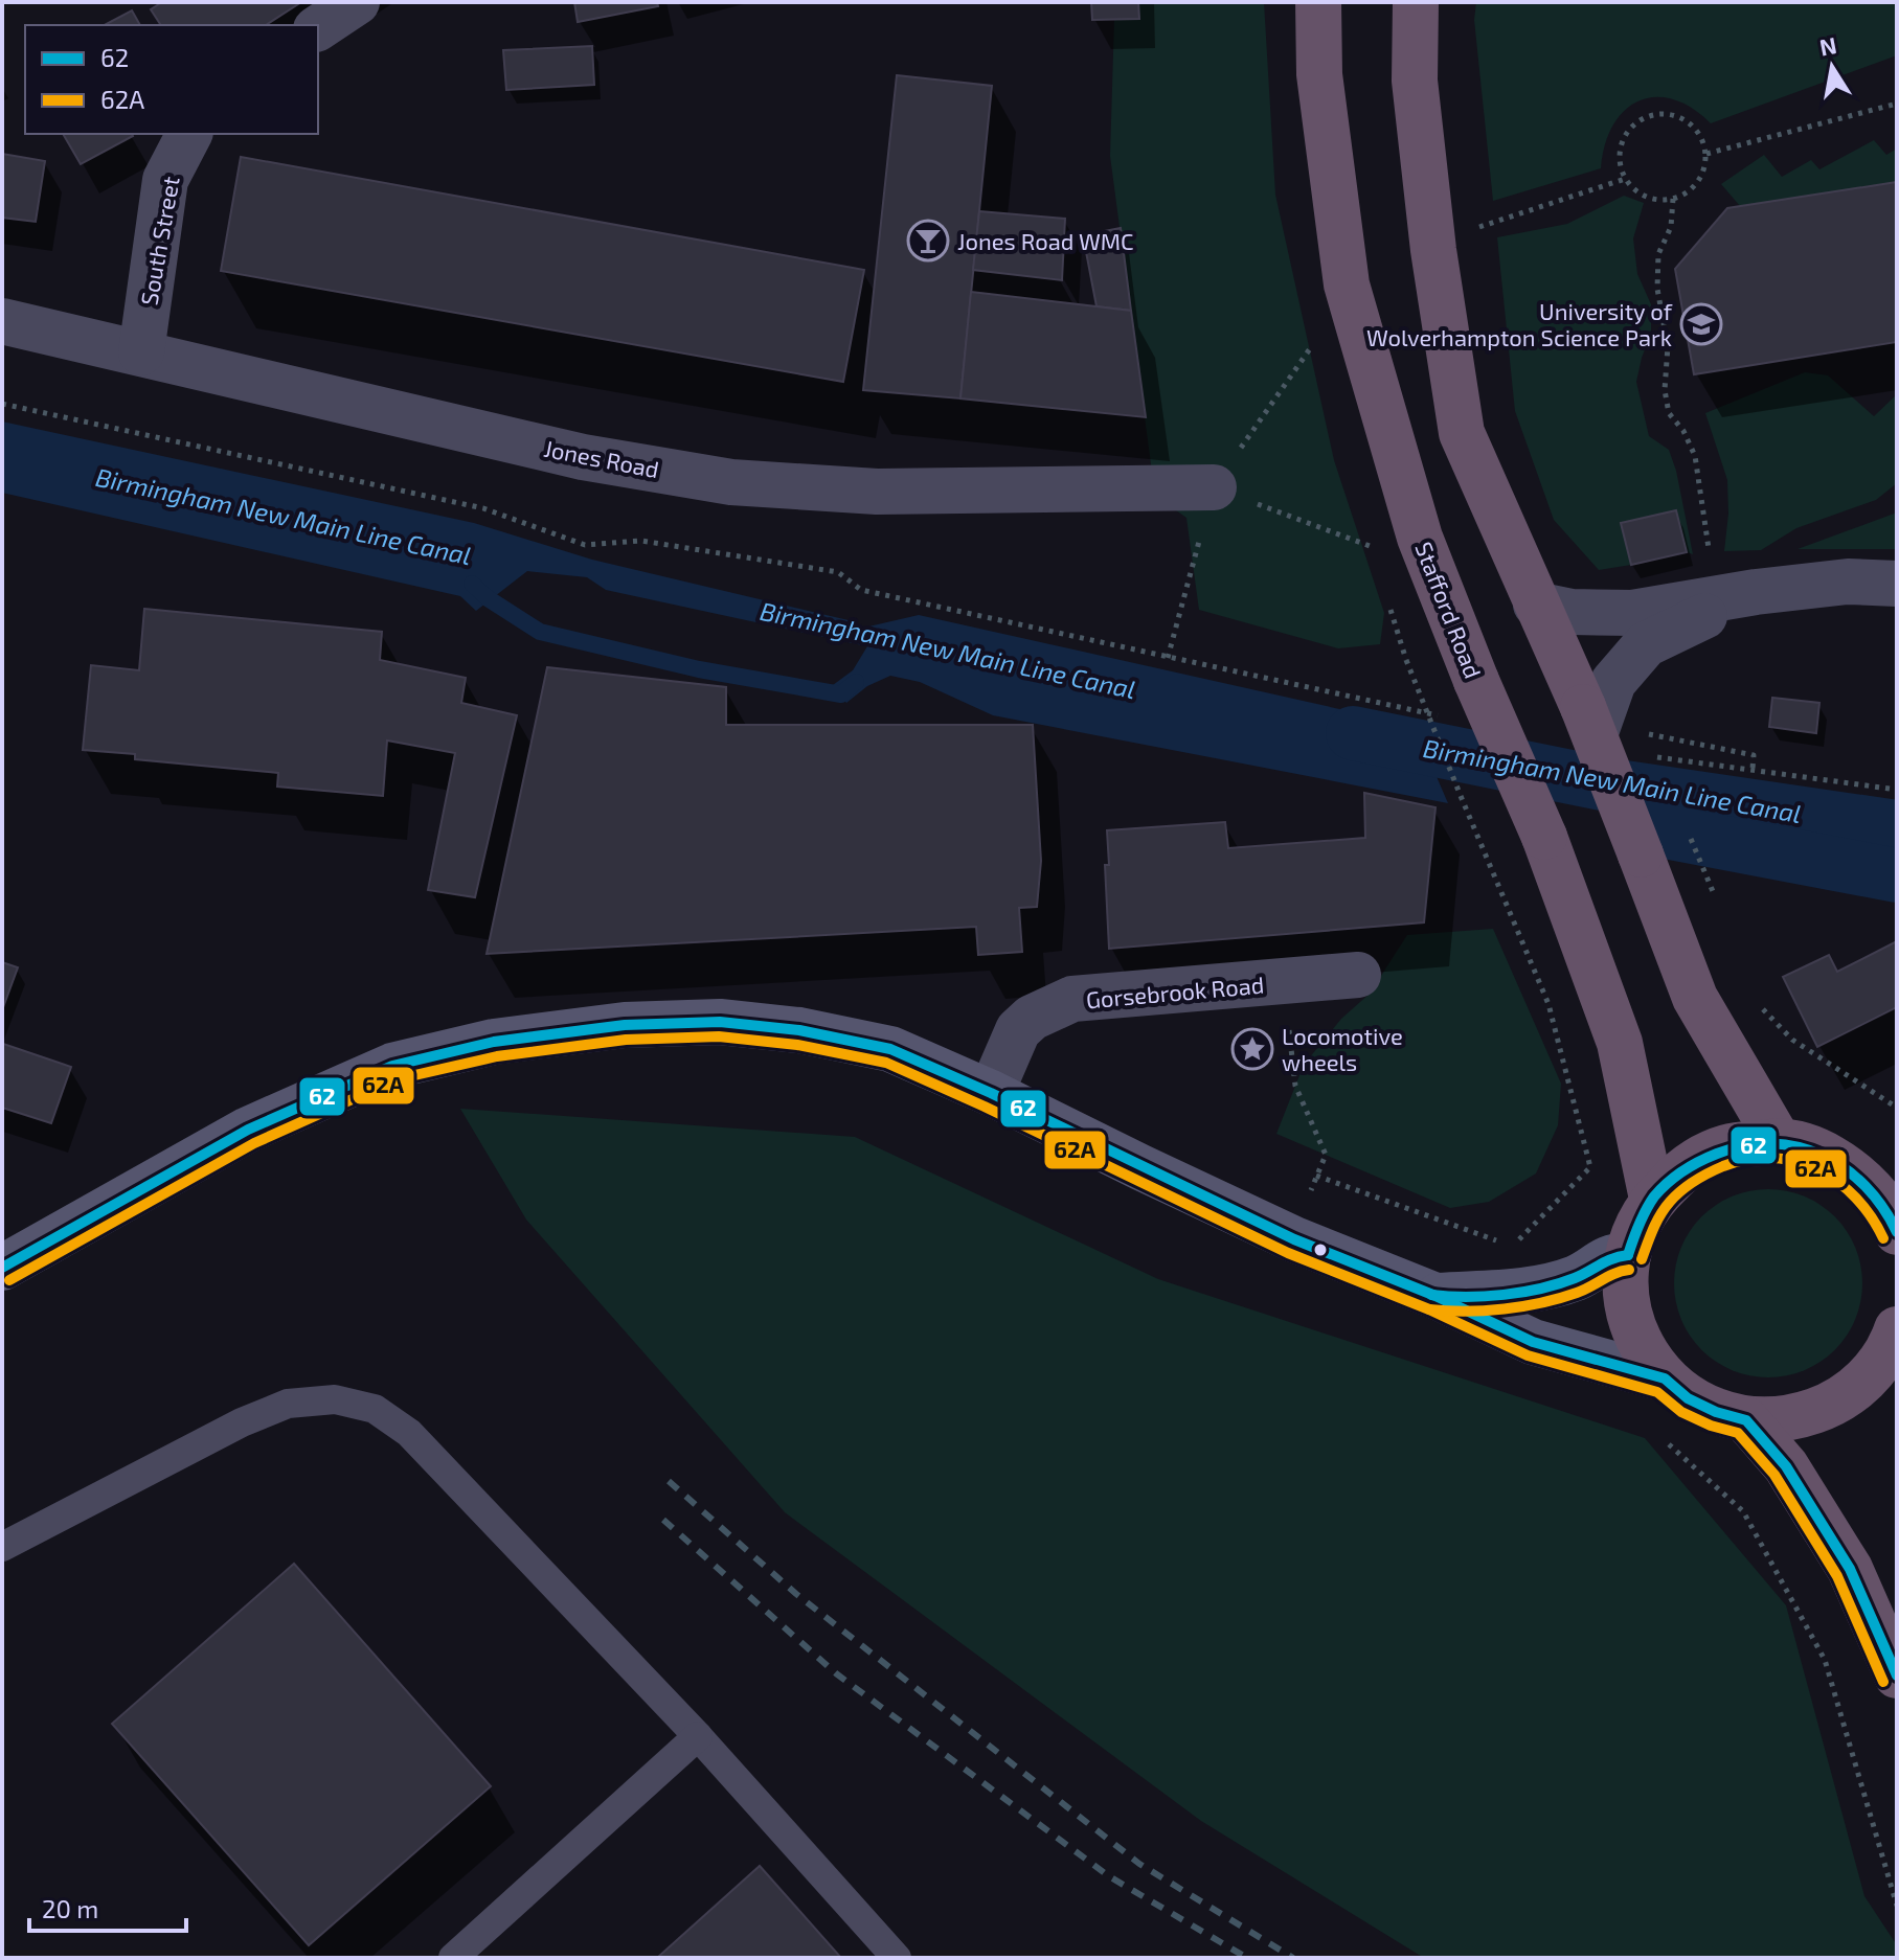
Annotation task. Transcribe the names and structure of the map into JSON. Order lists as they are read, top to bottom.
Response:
{
  "streets": {
    "highway": ["Stafford Road"],
    "street": ["South Street", "Jones Road", "Gorsebrook Road"]
  },
  "crossings": [
    ["South Street", "Jones Road"]
  ],
  "water": ["Birmingham New Main Line Canal"],
  "places": {
    "bar": ["Jones Road WMC"],
    "school or university": ["University of Wolverhampton Science Park"],
    "place": ["Locomotive wheels"]
  },
  "lines": ["transit line 62", "transit line 62A"],
  "legend": ["62", "62A"],
  "scale_bar": "20 m",
  "north": "top"
}
